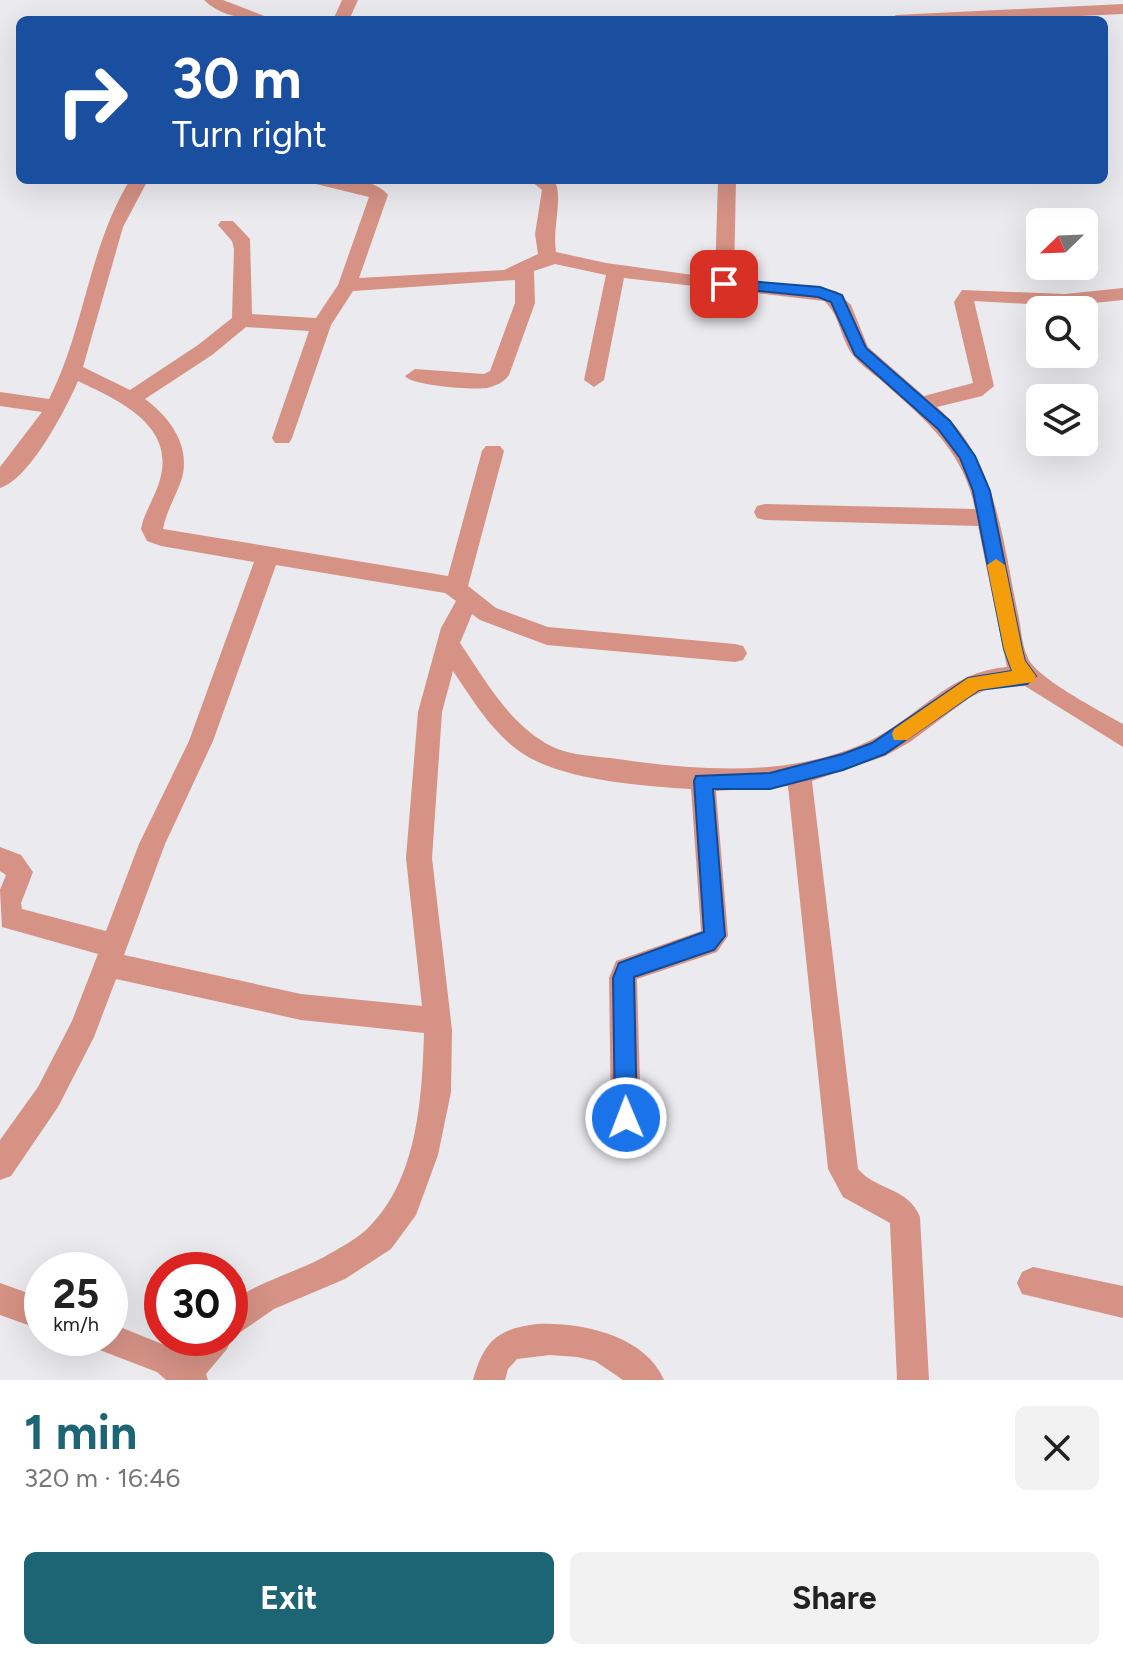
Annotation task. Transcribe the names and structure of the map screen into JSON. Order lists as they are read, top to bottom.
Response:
{
  "north": "bottom left",
  "page": {
    "turn": ["30 m", "Turn right"],
    "speed": "25 km/h",
    "limit": "30",
    "heading": ["1 min", "320 m · 16:46"],
    "buttons": ["Exit", "Share"]
  }
}
